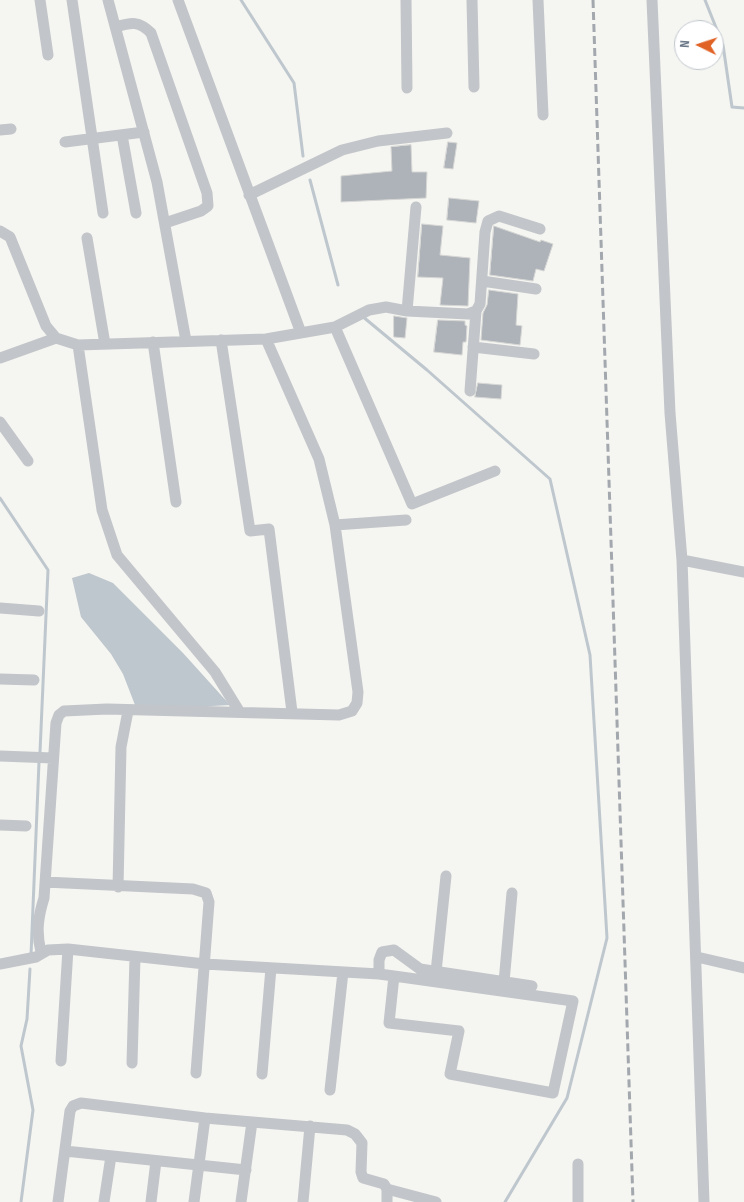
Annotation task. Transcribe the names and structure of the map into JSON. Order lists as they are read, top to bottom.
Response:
{
  "north": "left"
}
